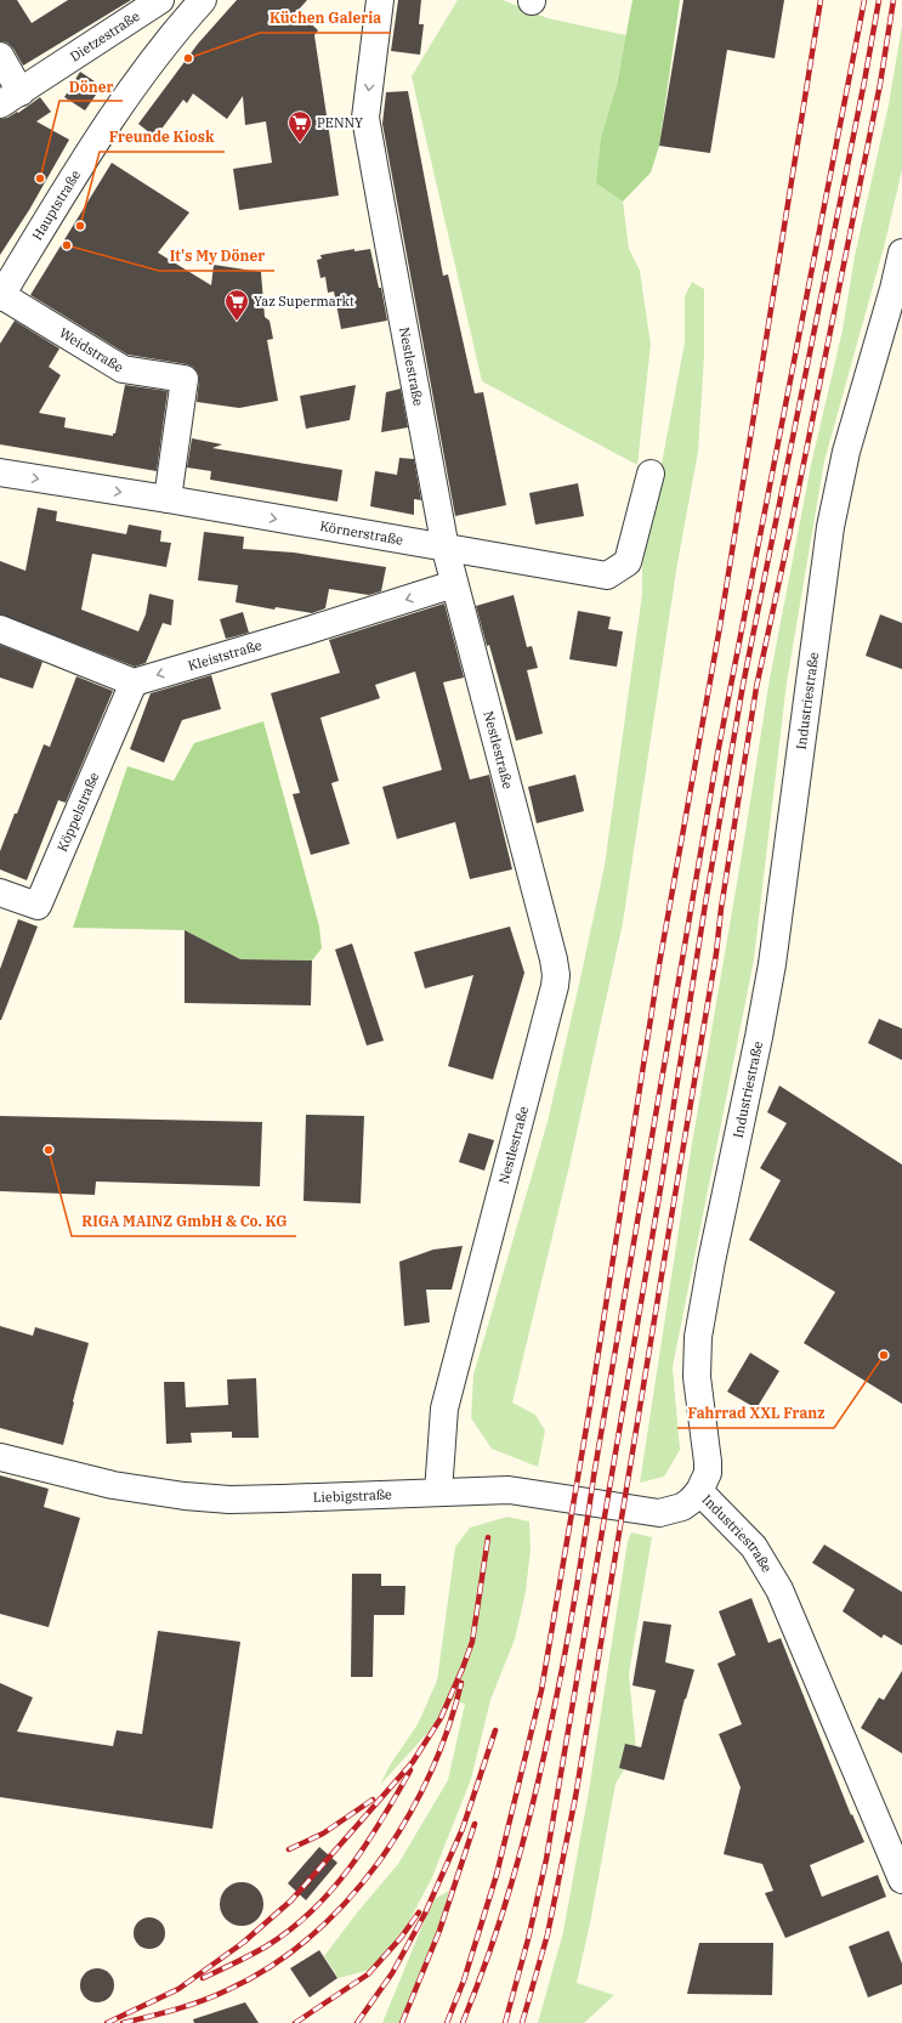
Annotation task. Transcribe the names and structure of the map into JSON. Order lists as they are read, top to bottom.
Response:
{
  "streets": {
    "street": [
      "Dietzestraße",
      "Hauptstraße",
      "Weidstraße",
      "Nestlestraße",
      "Körnerstraße",
      "Kleiststraße",
      "Industriestraße",
      "Köppelstraße",
      "Liebigstraße"
    ]
  },
  "crossings": [
    ["Hauptstraße", "Weidstraße"],
    ["Weidstraße", "Körnerstraße"],
    ["Nestlestraße", "Körnerstraße"],
    ["Nestlestraße", "Kleiststraße"],
    ["Nestlestraße", "Liebigstraße"],
    ["Kleiststraße", "Köppelstraße"],
    ["Industriestraße", "Liebigstraße"]
  ],
  "one_way": ["Nestlestraße", "Kleiststraße"],
  "places": {
    "other": [
      "Küchen Galeria",
      "Döner",
      "Freunde Kiosk",
      "It's My Döner",
      "RIGA MAINZ GmbH & Co. KG",
      "Fahrrad XXL Franz"
    ],
    "supermarket": ["PENNY", "Yaz Supermarkt"]
  }
}
